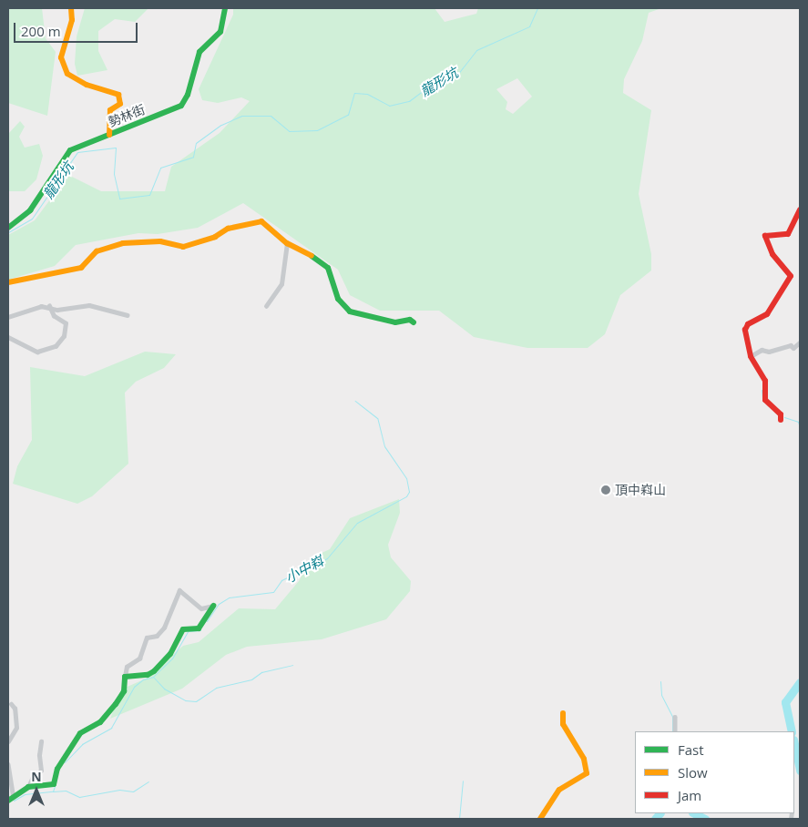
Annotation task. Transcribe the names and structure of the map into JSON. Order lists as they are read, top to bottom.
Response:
{
  "streets": {
    "street": ["勢林街"]
  },
  "water": ["龍形坑", "小中嵙"],
  "places": ["頂中嵙山"],
  "legend": ["Fast", "Slow", "Jam"],
  "scale_bar": "200 m",
  "north": "top"
}
